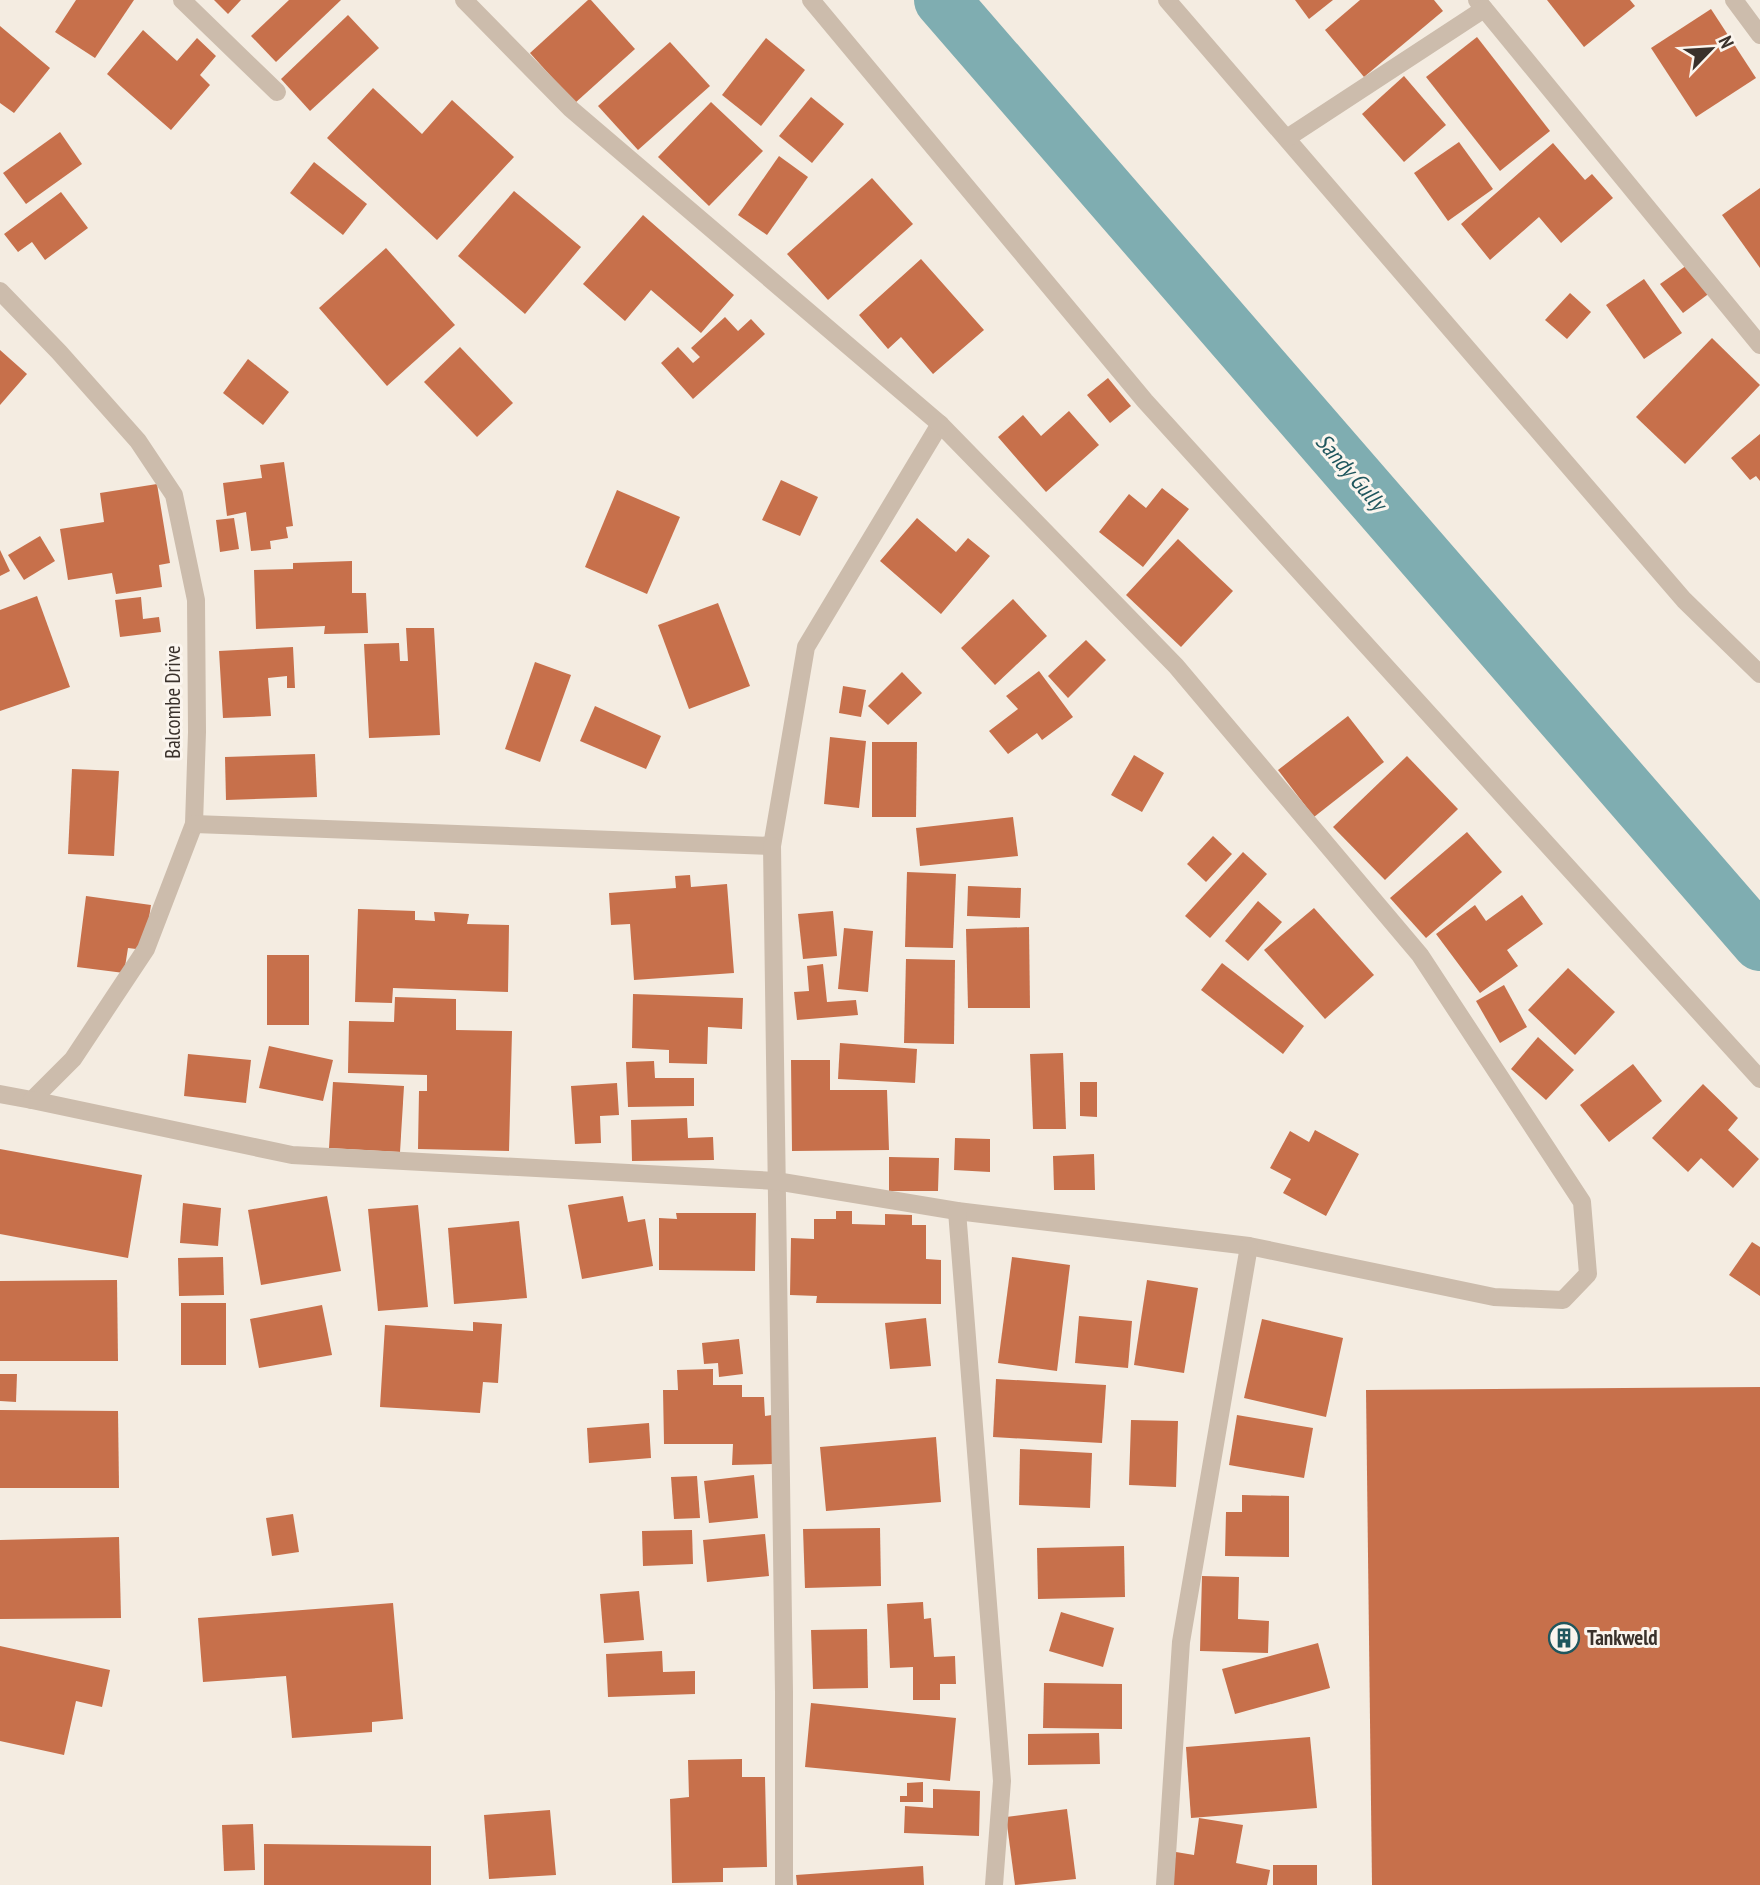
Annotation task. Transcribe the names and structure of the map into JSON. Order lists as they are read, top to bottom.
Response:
{
  "streets": {
    "street": ["Balcombe Drive"]
  },
  "water": ["Sandy Gully"],
  "places": {
    "building": ["Tankweld"]
  },
  "north": "top right"
}
